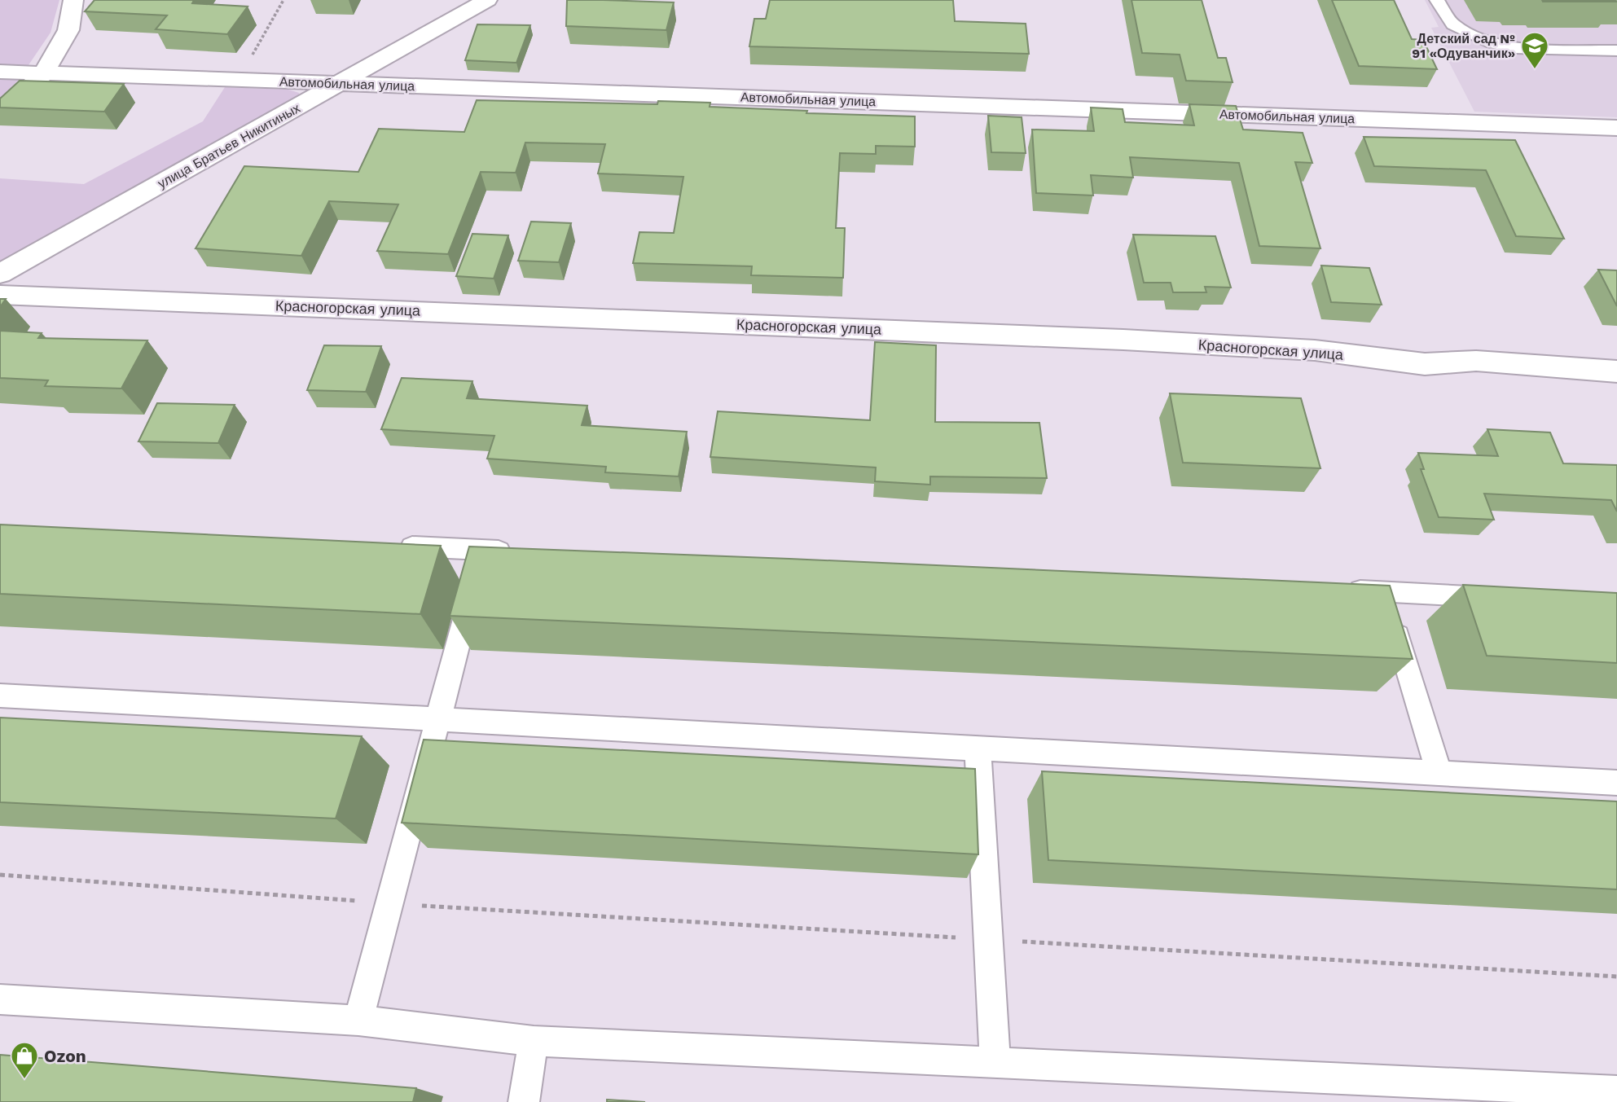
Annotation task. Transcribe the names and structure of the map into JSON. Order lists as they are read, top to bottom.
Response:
{
  "streets": {
    "street": ["Автомобильная улица", "улица Братьев Никитиных", "Красногорская улица"]
  },
  "crossings": [
    ["Автомобильная улица", "улица Братьев Никитиных"]
  ],
  "places": {
    "school or university": ["Детский сад № 91 «Одуванчик»"],
    "shop": ["Ozon"]
  }
}
